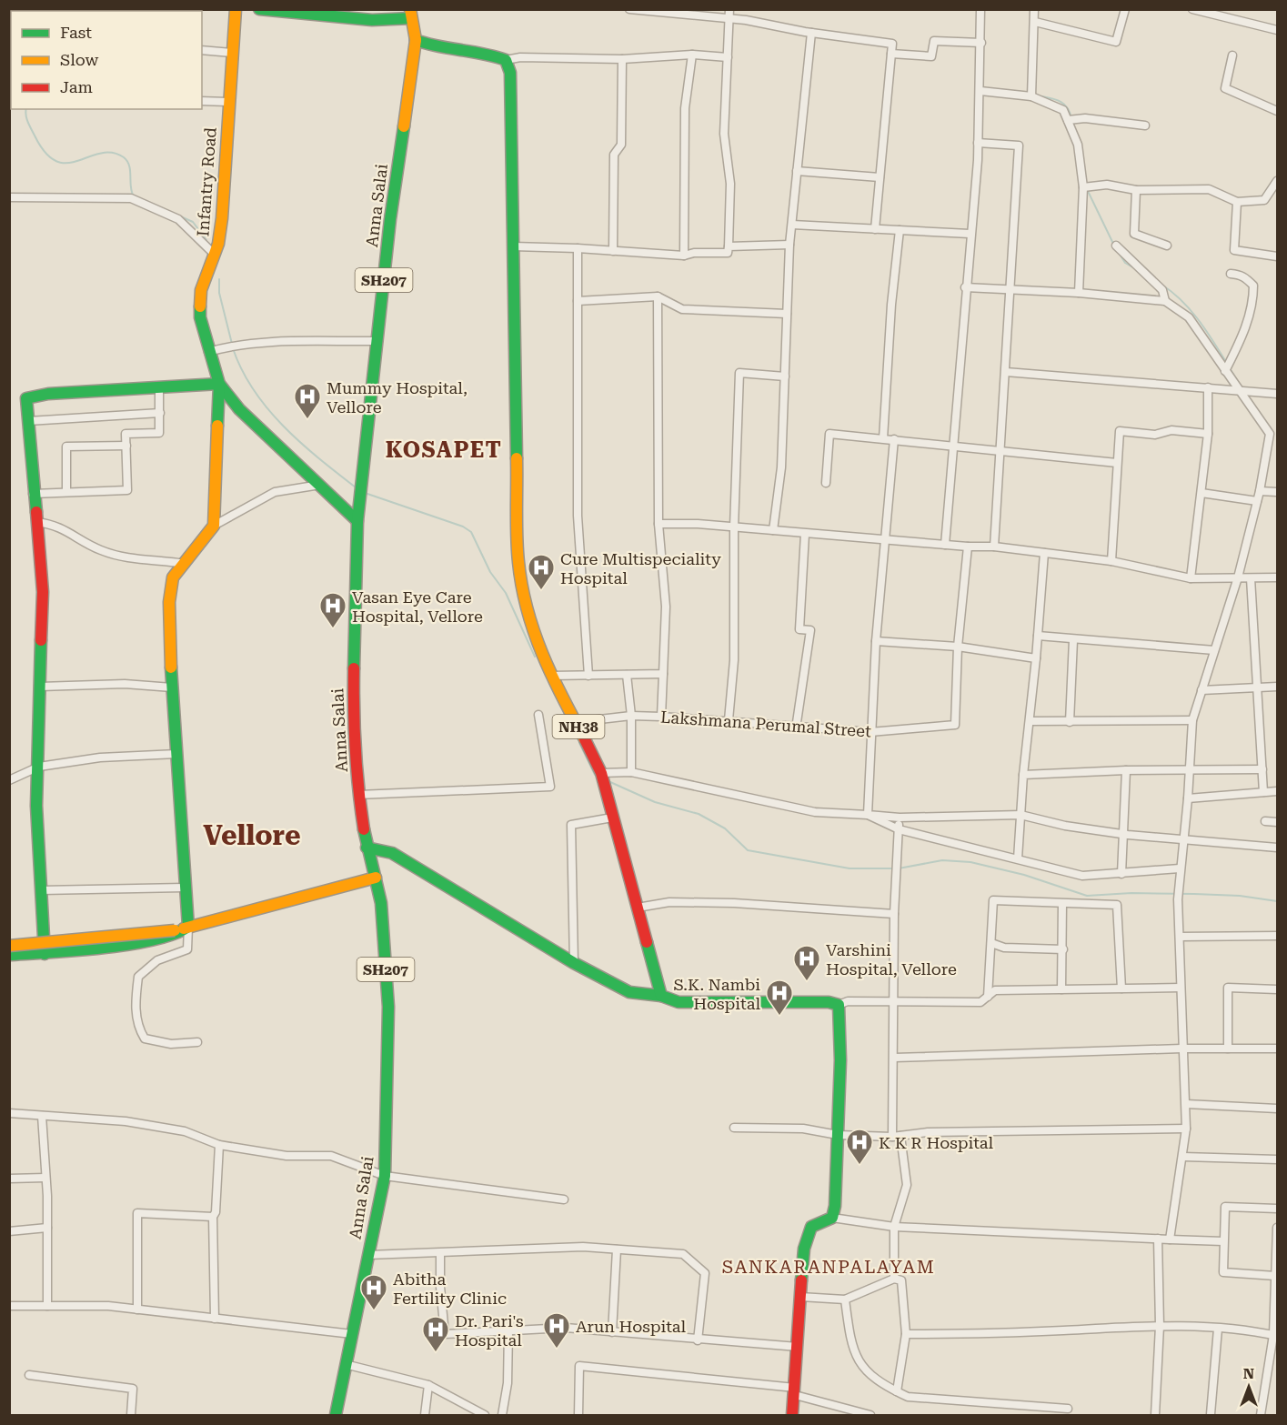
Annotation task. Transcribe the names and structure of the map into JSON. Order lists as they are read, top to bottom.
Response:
{
  "streets": {
    "main road": [
      "Infantry Road",
      "Anna Salai",
      "SH207",
      "NH38"
    ],
    "street": ["Lakshmana Perumal Street"]
  },
  "crossings": [
    ["Infantry Road", "Anna Salai"],
    ["Lakshmana Perumal Street", "NH38"]
  ],
  "districts": ["KOSAPET", "Vellore", "SANKARANPALAYAM"],
  "places": {
    "hospital": [
      "Mummy Hospital, Vellore",
      "Cure Multispeciality Hospital",
      "Vasan Eye Care Hospital, Vellore",
      "Varshini Hospital, Vellore",
      "S.K. Nambi Hospital",
      "K K R Hospital",
      "Abitha Fertility Clinic",
      "Arun Hospital",
      "Dr. Pari's Hospital"
    ]
  },
  "legend": ["Fast", "Slow", "Jam"],
  "north": "top"
}
